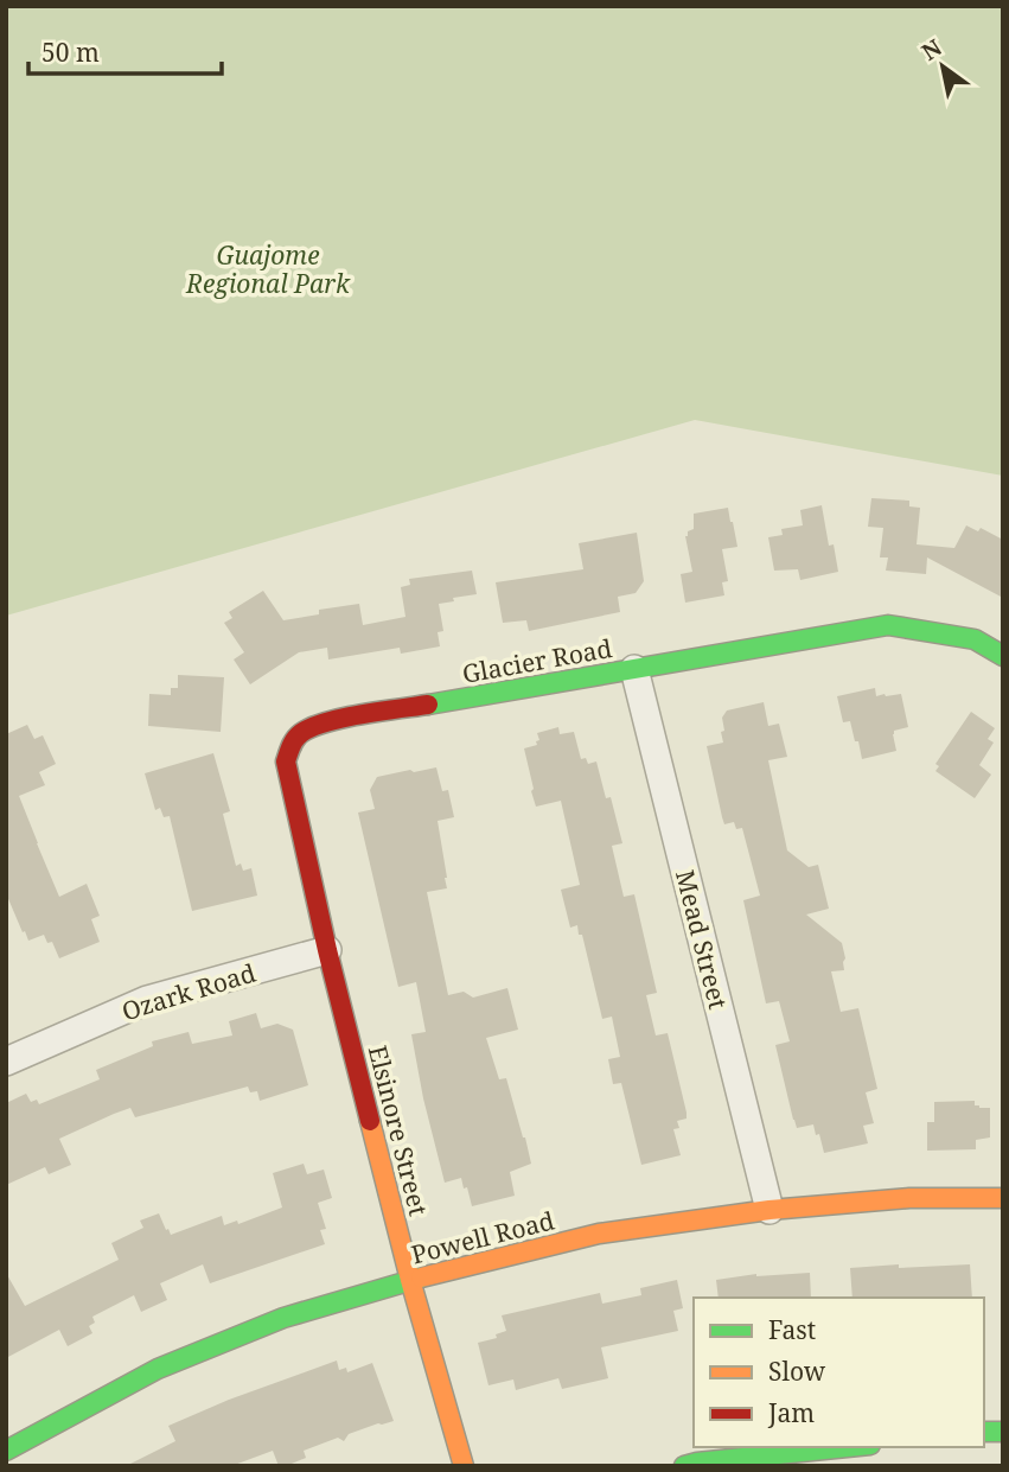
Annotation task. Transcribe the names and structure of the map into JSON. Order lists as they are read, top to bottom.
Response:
{
  "streets": {
    "street": [
      "Glacier Road",
      "Mead Street",
      "Ozark Road",
      "Elsinore Street",
      "Powell Road"
    ]
  },
  "crossings": [
    ["Glacier Road", "Mead Street"],
    ["Glacier Road", "Ozark Road"],
    ["Glacier Road", "Elsinore Street"],
    ["Mead Street", "Powell Road"],
    ["Ozark Road", "Elsinore Street"],
    ["Elsinore Street", "Powell Road"]
  ],
  "parks": ["Guajome Regional Park"],
  "legend": ["Fast", "Slow", "Jam"],
  "scale_bar": "50 m",
  "north": "top left"
}
